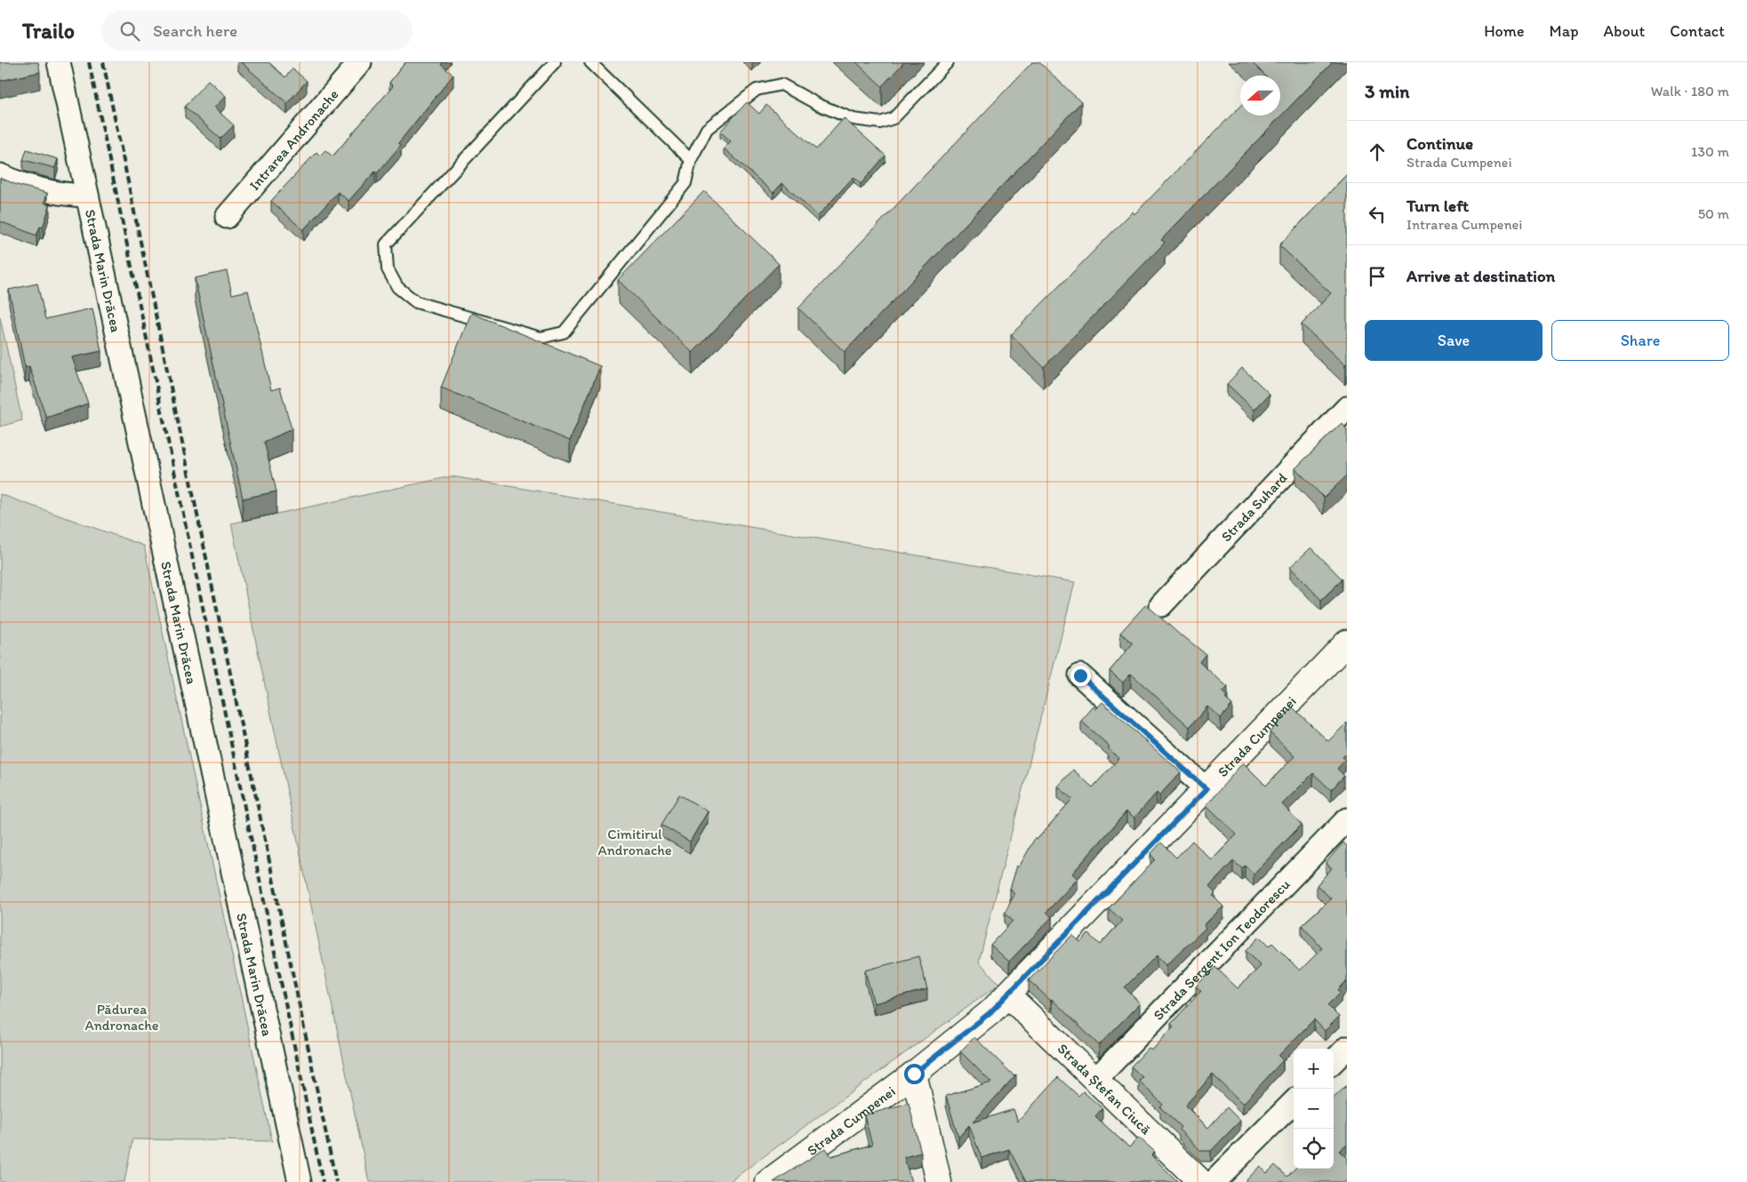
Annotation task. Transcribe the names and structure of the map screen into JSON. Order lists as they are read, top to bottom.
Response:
{
  "streets": {
    "street": [
      "Intrarea Andronache",
      "Strada Marin Drăcea",
      "Strada Suhard",
      "Strada Cumpenei",
      "Strada Sergent Ion Teodorescu",
      "Strada Ștefan Ciucă"
    ]
  },
  "crossings": [
    ["Strada Cumpenei", "Strada Ștefan Ciucă"],
    ["Strada Sergent Ion Teodorescu", "Strada Ștefan Ciucă"]
  ],
  "parks": ["Cimitirul Andronache", "Pădurea Andronache"],
  "north": "left",
  "page": {
    "header": "Trailo",
    "search": "Search here",
    "nav": [
      "Home",
      "Map",
      "About",
      "Contact"
    ],
    "heading": ["3 min", "Walk · 180 m"],
    "list": [
      ["Continue", "Strada Cumpenei", "130 m"],
      ["Turn left", "Intrarea Cumpenei", "50 m"],
      "Arrive at destination"
    ],
    "buttons": ["Save", "Share"],
    "map_buttons": ["+", "−"]
  }
}
